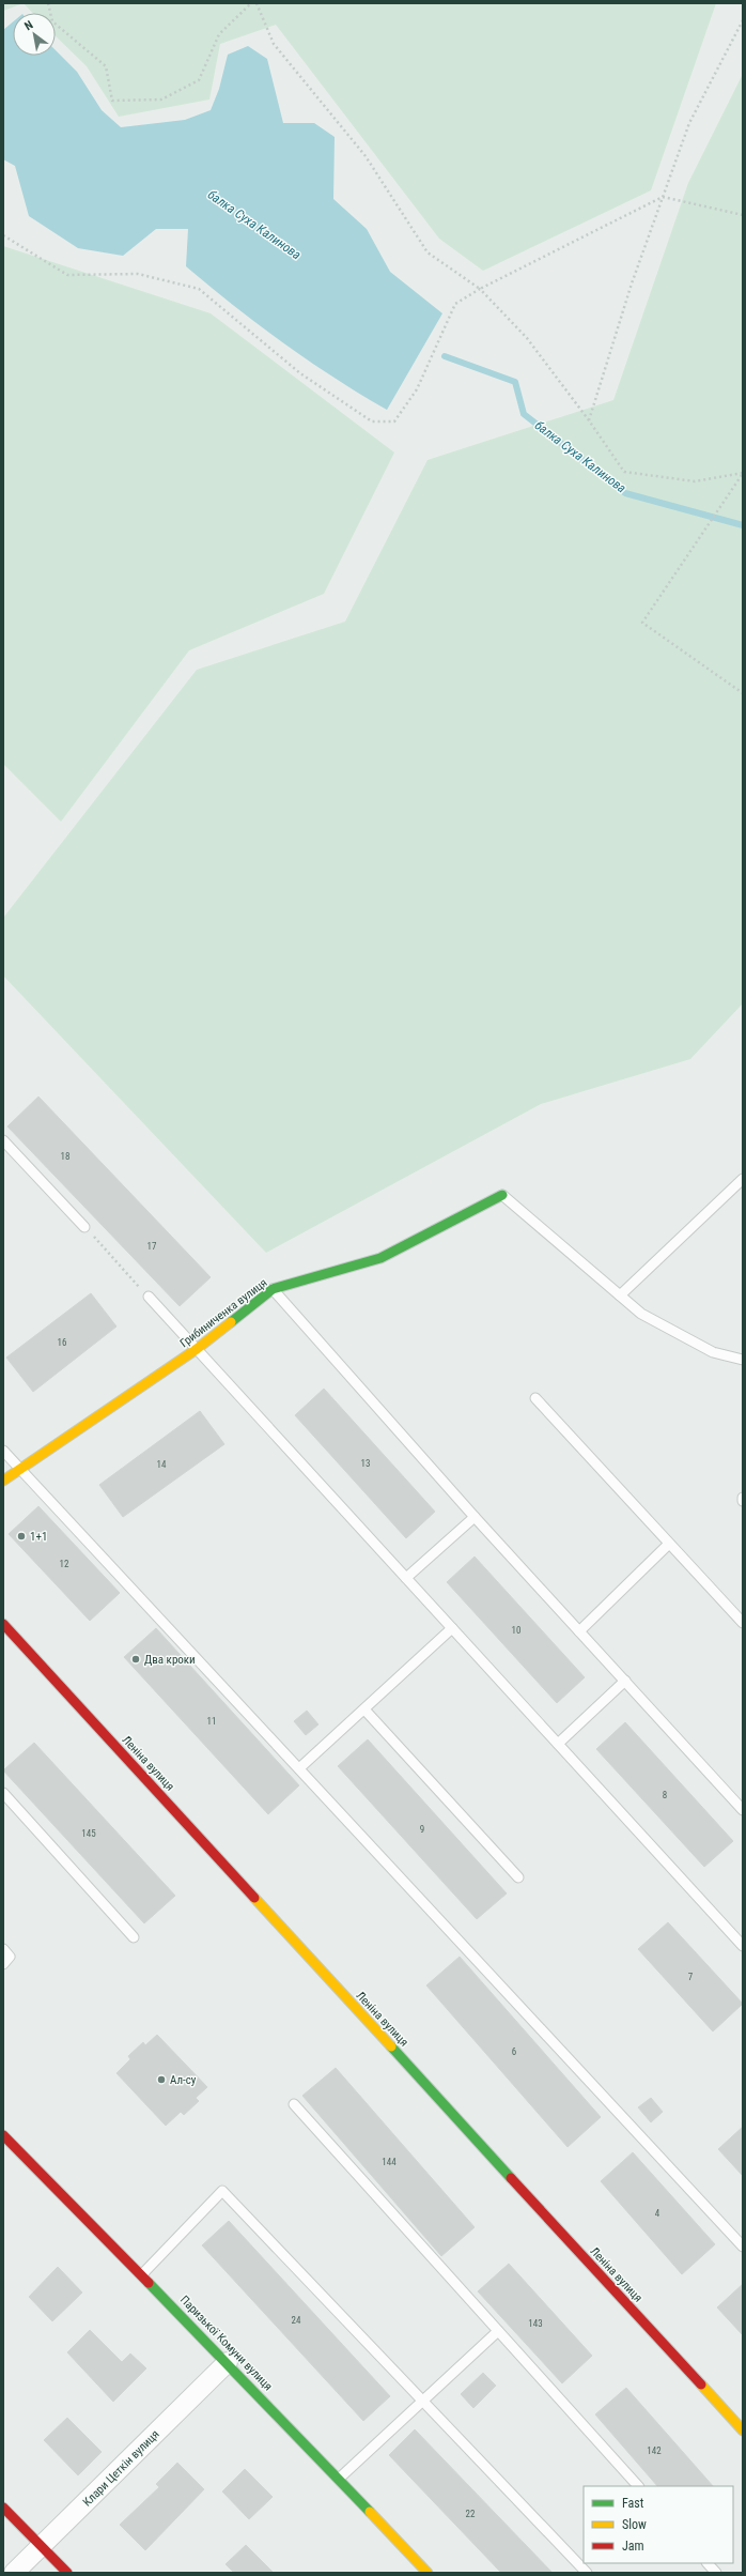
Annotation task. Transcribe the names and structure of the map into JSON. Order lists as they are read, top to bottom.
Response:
{
  "streets": {
    "street": [
      "Грибиниченка вулиця",
      "Леніна вулиця",
      "Паризької Комуни вулиця",
      "Клари Цеткін вулиця"
    ]
  },
  "crossings": [
    ["Паризької Комуни вулиця", "Клари Цеткін вулиця"]
  ],
  "water": ["балка Суха Калинова"],
  "places": ["1+1", "Два кроки", "Ал-су"],
  "house_numbers": [
    "18",
    "17",
    "16",
    "13",
    "14",
    "12",
    "10",
    "11",
    "8",
    "9",
    "145",
    "7",
    "6",
    "144",
    "4",
    "24",
    "143",
    "142",
    "22"
  ],
  "legend": ["Fast", "Slow", "Jam"],
  "north": "top left"
}
